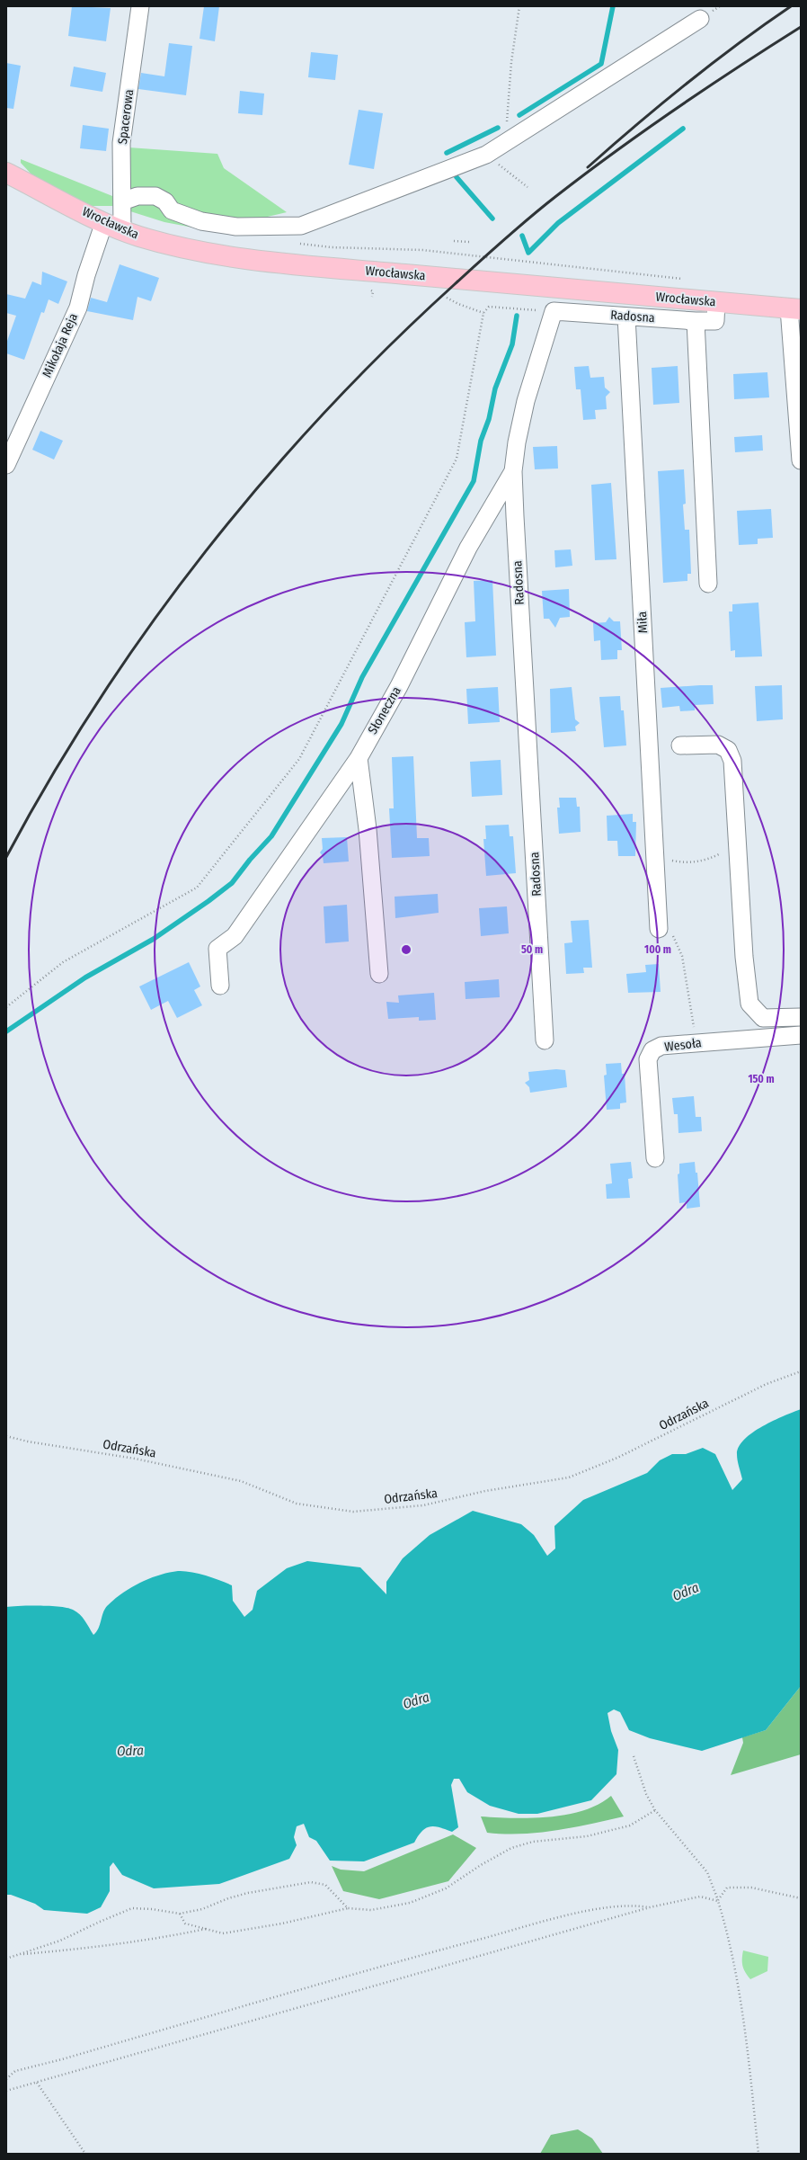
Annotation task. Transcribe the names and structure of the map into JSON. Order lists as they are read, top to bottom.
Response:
{
  "streets": {
    "main road": ["Wrocławska"],
    "street": [
      "Spacerowa",
      "Radosna",
      "Mikołaja Reja",
      "Miła",
      "Słoneczna",
      "Wesoła"
    ],
    "path": ["Odrzańska"]
  },
  "crossings": [
    ["Spacerowa", "Wrocławska"],
    ["Spacerowa", "Mikołaja Reja"],
    ["Wrocławska", "Radosna"],
    ["Wrocławska", "Mikołaja Reja"],
    ["Radosna", "Miła"],
    ["Radosna", "Słoneczna"]
  ],
  "water": ["Odra"],
  "rings": ["50 m", "100 m", "150 m"]
}
